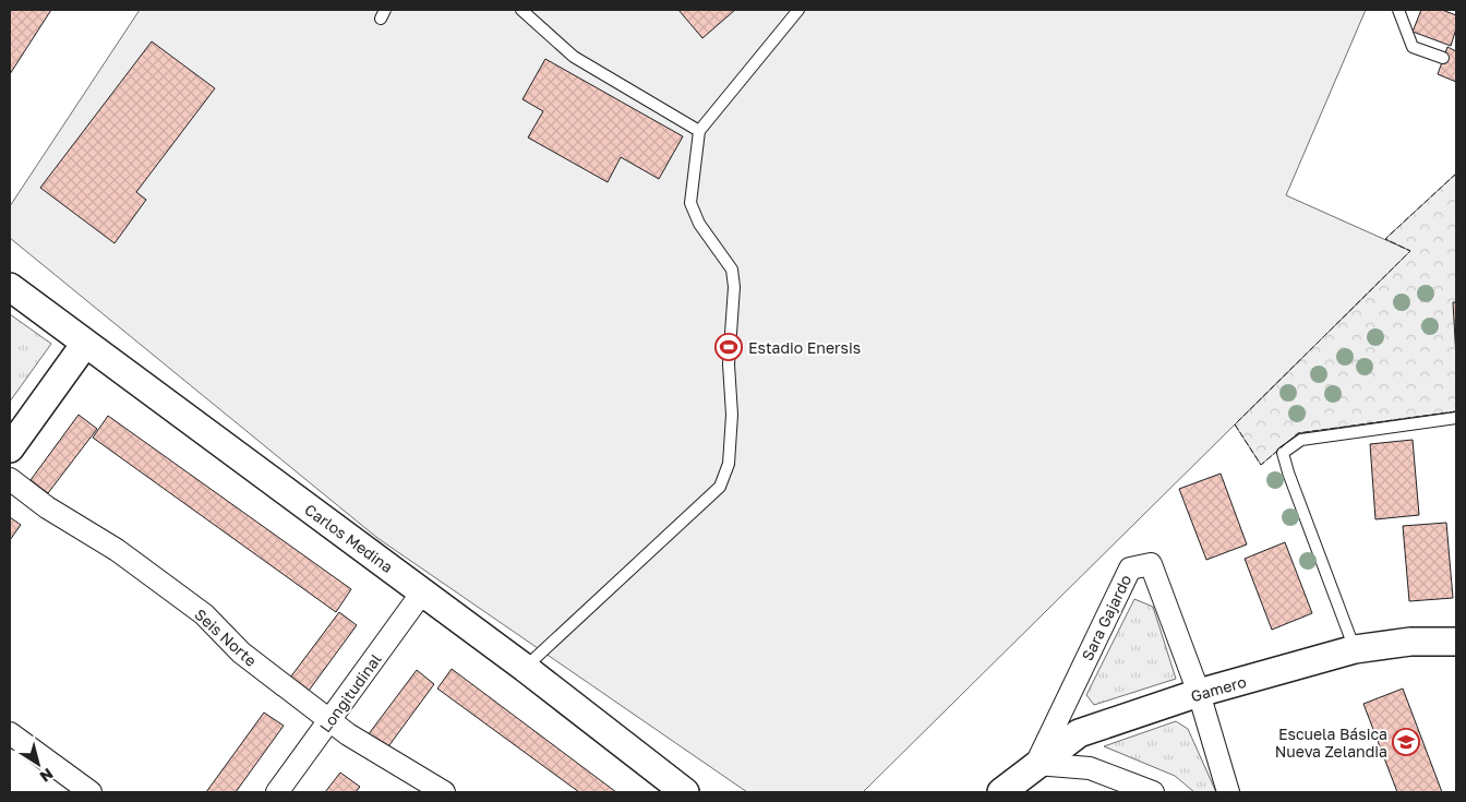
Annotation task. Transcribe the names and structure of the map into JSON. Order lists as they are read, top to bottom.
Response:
{
  "streets": {
    "street": [
      "Carlos Medina",
      "Sara Gajardo",
      "Seis Norte",
      "Gamero",
      "Longitudinal"
    ]
  },
  "crossings": [
    ["Carlos Medina", "Longitudinal"],
    ["Sara Gajardo", "Gamero"],
    ["Seis Norte", "Longitudinal"]
  ],
  "places": {
    "sports": ["Estadio Enersis"],
    "school or university": ["Escuela Básica Nueva Zelandia"]
  },
  "north": "bottom right"
}
